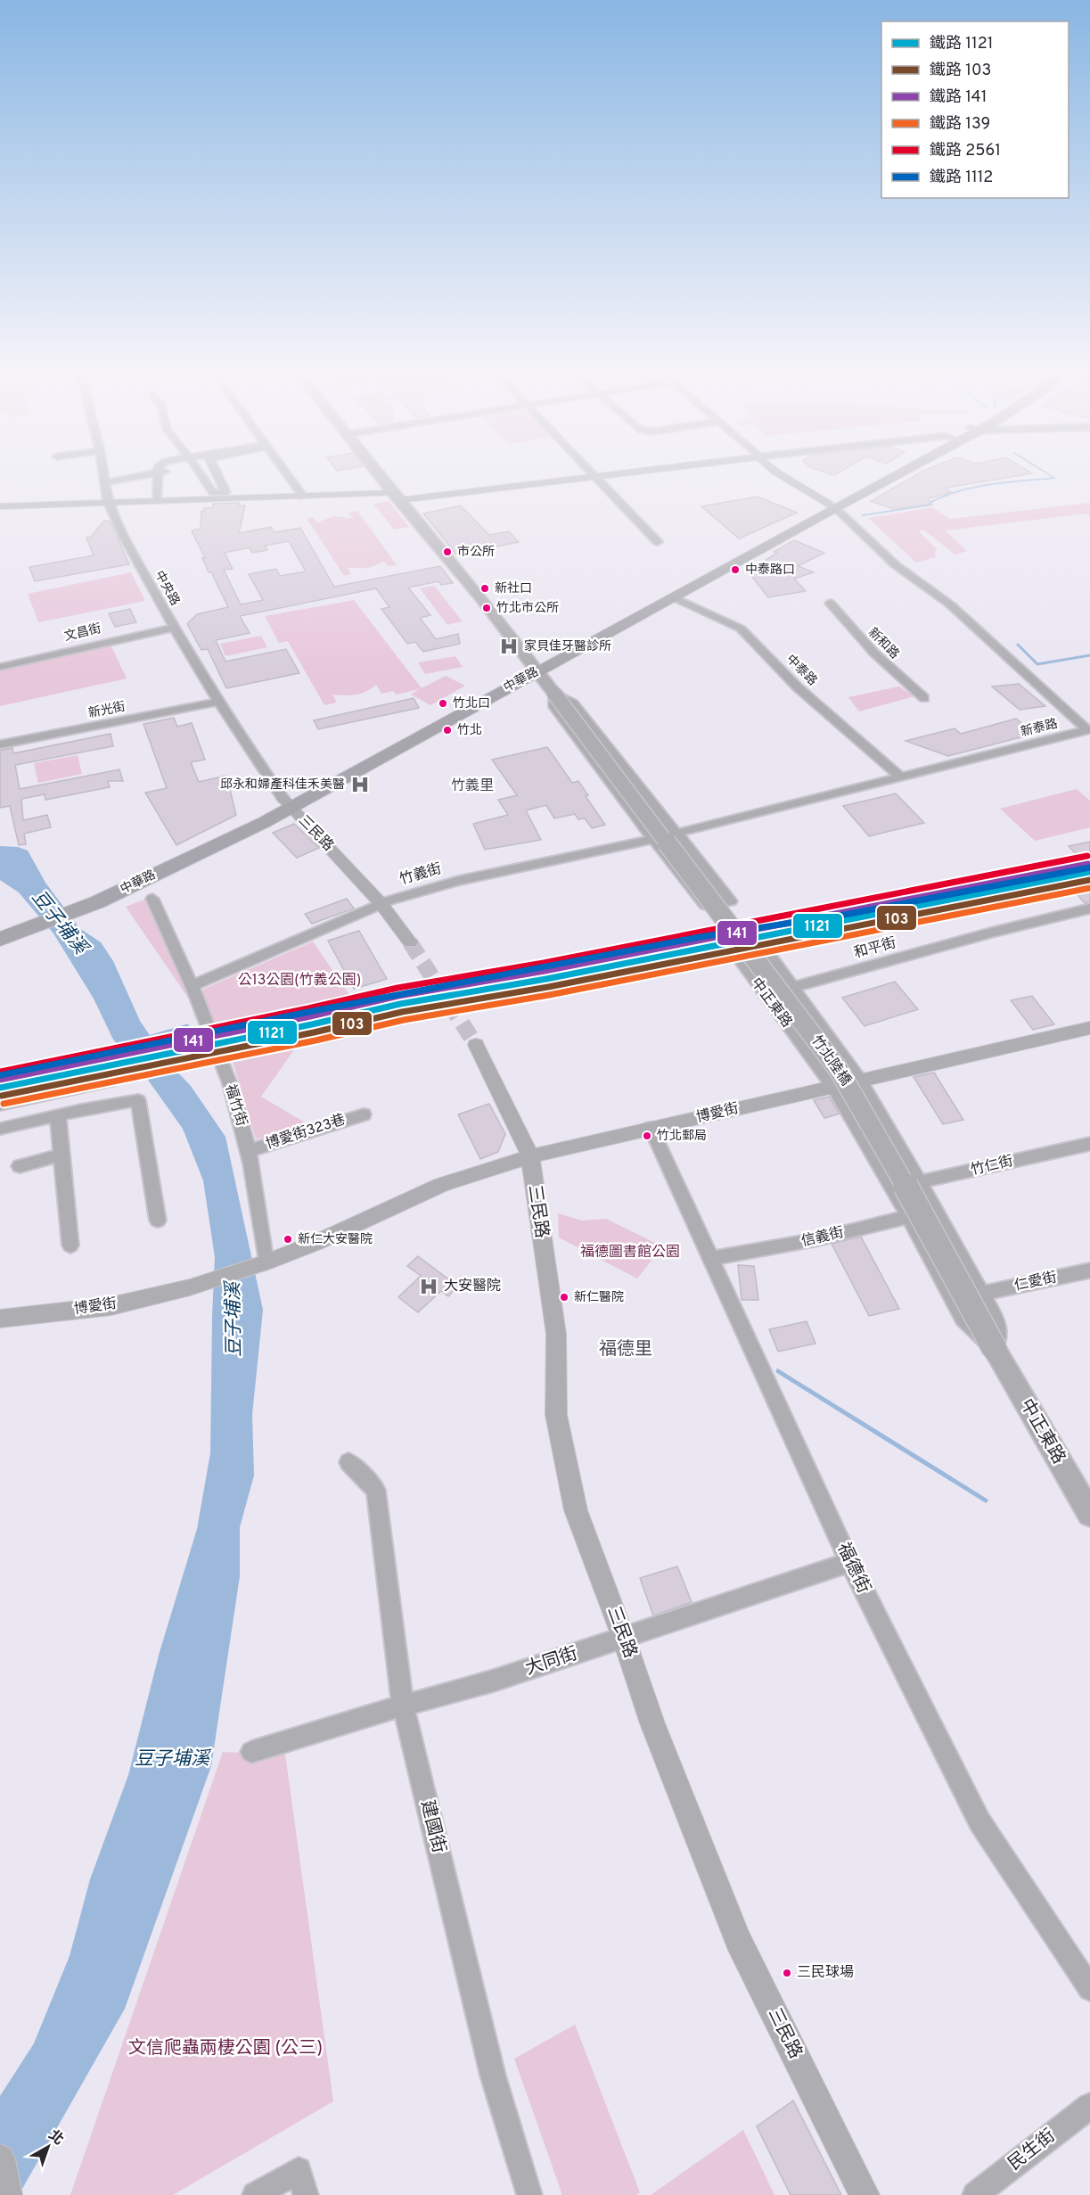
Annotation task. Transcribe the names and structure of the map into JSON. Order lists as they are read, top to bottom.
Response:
{
  "streets": {
    "main road": ["中華路", "中正東路", "竹北陸橋"],
    "street": [
      "中央路",
      "文昌街",
      "新和路",
      "中泰路",
      "新光街",
      "新泰路",
      "三民路",
      "竹義街",
      "和平街",
      "福竹街",
      "博愛街",
      "博愛街323巷",
      "竹仁街",
      "信義街",
      "仁愛街",
      "福德街",
      "大同街",
      "建國街",
      "民生街"
    ]
  },
  "crossings": [
    ["中央路", "文昌街"],
    ["中央路", "中華路"],
    ["中央路", "新光街"],
    ["中央路", "三民路"],
    ["中泰路", "中華路"],
    ["中泰路", "新泰路"],
    ["中華路", "新泰路"],
    ["中華路", "三民路"],
    ["新泰路", "竹義街"],
    ["三民路", "竹義街"],
    ["三民路", "博愛街"],
    ["三民路", "大同街"],
    ["竹義街", "福竹街"],
    ["和平街", "中正東路"],
    ["中正東路", "竹北陸橋"],
    ["中正東路", "博愛街"],
    ["中正東路", "竹仁街"],
    ["中正東路", "信義街"],
    ["中正東路", "仁愛街"],
    ["福竹街", "博愛街"],
    ["福竹街", "博愛街323巷"],
    ["博愛街", "福德街"],
    ["信義街", "福德街"],
    ["福德街", "大同街"],
    ["大同街", "建國街"]
  ],
  "districts": ["竹義里", "福德里"],
  "water": ["豆子埔溪"],
  "parks": ["公13公園(竹義公園)", "福德圖書館公園", "文信爬蟲兩棲公園 (公三)"],
  "places": {
    "other": [
      "市公所",
      "中泰路口",
      "新社口",
      "竹北市公所",
      "竹北口",
      "竹北",
      "竹北郵局",
      "新仁大安醫院",
      "新仁醫院",
      "三民球場"
    ],
    "hospital": ["家貝佳牙醫診所", "邱永和婦產科佳禾美醫", "大安醫院"]
  },
  "lines": [
    "rail line 2561",
    "rail line 141",
    "rail line 1112",
    "rail line 1121",
    "rail line 103",
    "rail line 139"
  ],
  "legend": [
    "鐵路 1121",
    "鐵路 103",
    "鐵路 141",
    "鐵路 139",
    "鐵路 2561",
    "鐵路 1112"
  ],
  "north": "top right"
}
